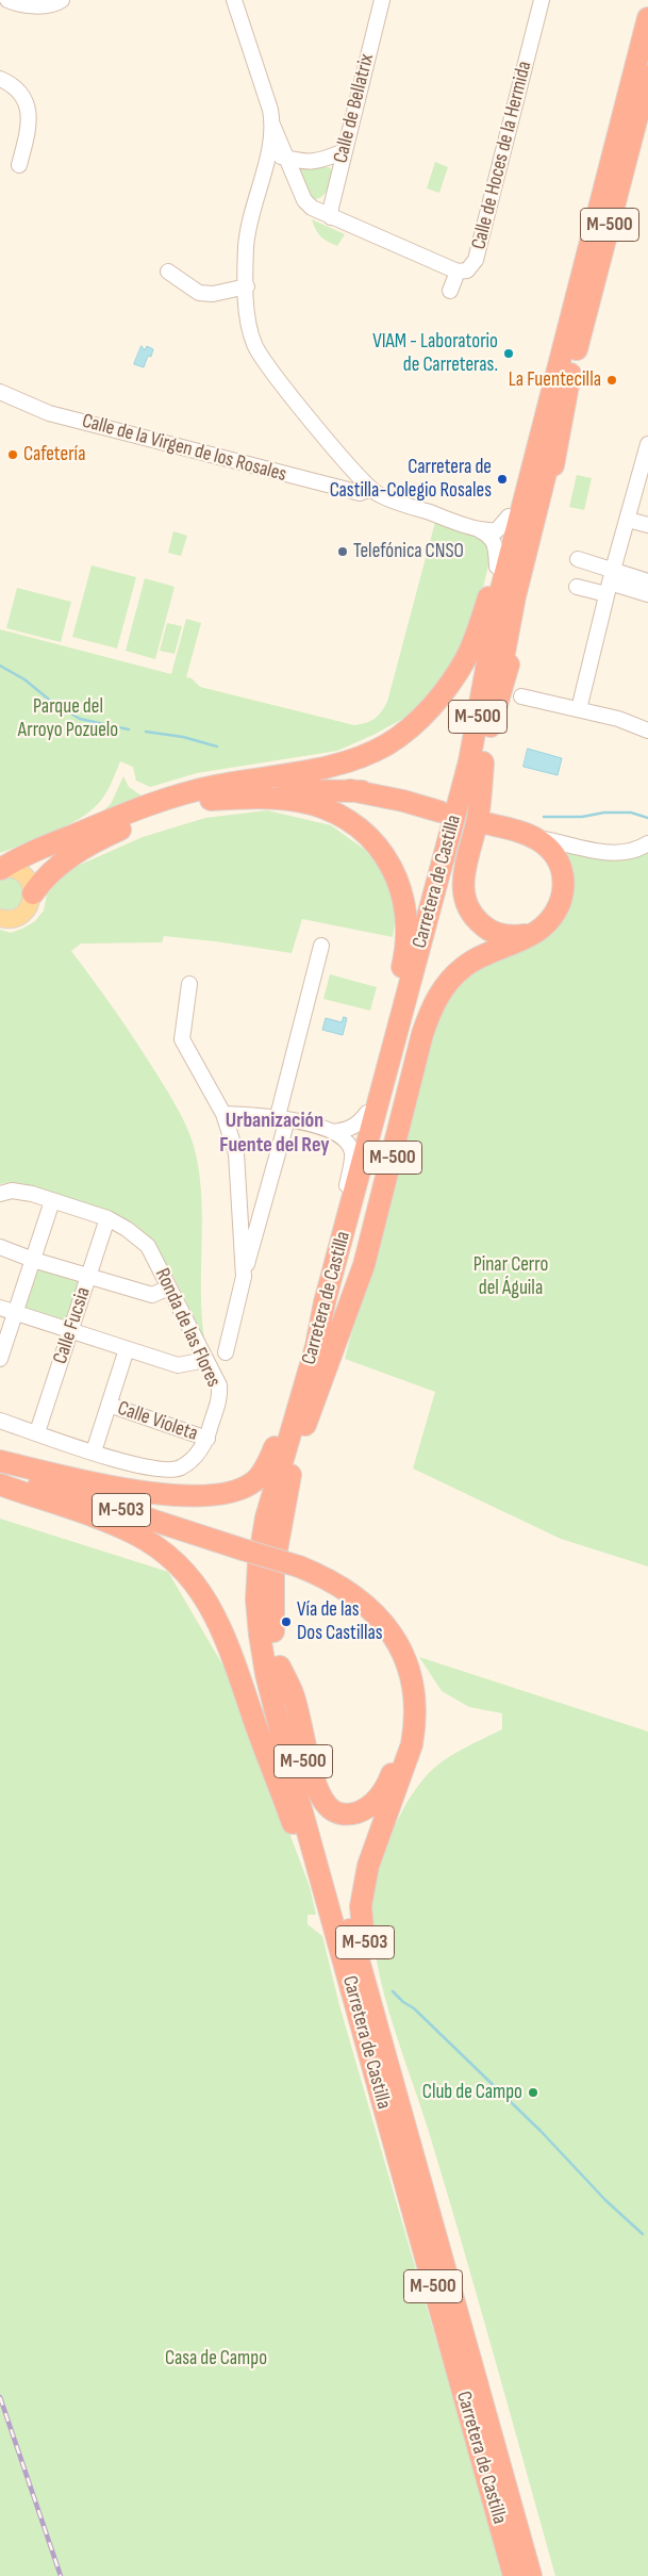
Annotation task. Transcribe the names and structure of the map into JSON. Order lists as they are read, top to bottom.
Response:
{
  "streets": {
    "highway": ["M-500", "Carretera de Castilla", "M-503"],
    "street": [
      "Calle de Bellatrix",
      "Calle de Hoces de la Hermida",
      "Calle de la Virgen de los Rosales",
      "Calle Fucsia",
      "Ronda de las Flores",
      "Calle Violeta"
    ]
  },
  "crossings": [
    ["Calle de Bellatrix", "Calle de Hoces de la Hermida"],
    ["M-500", "Carretera de Castilla"],
    ["M-500", "M-503"],
    ["Carretera de Castilla", "M-503"],
    ["Calle Fucsia", "Ronda de las Flores"],
    ["Ronda de las Flores", "Calle Violeta"]
  ],
  "districts": ["Urbanización Fuente del Rey"],
  "parks": ["Parque del Arroyo Pozuelo", "Pinar Cerro del Águila", "Casa de Campo"],
  "places": [
    "VIAM - Laboratorio de Carreteras.",
    "La Fuentecilla",
    "Cafetería",
    "Carretera de Castilla-Colegio Rosales",
    "Telefónica CNSO",
    "Vía de las Dos Castillas",
    "Club de Campo"
  ]
}
